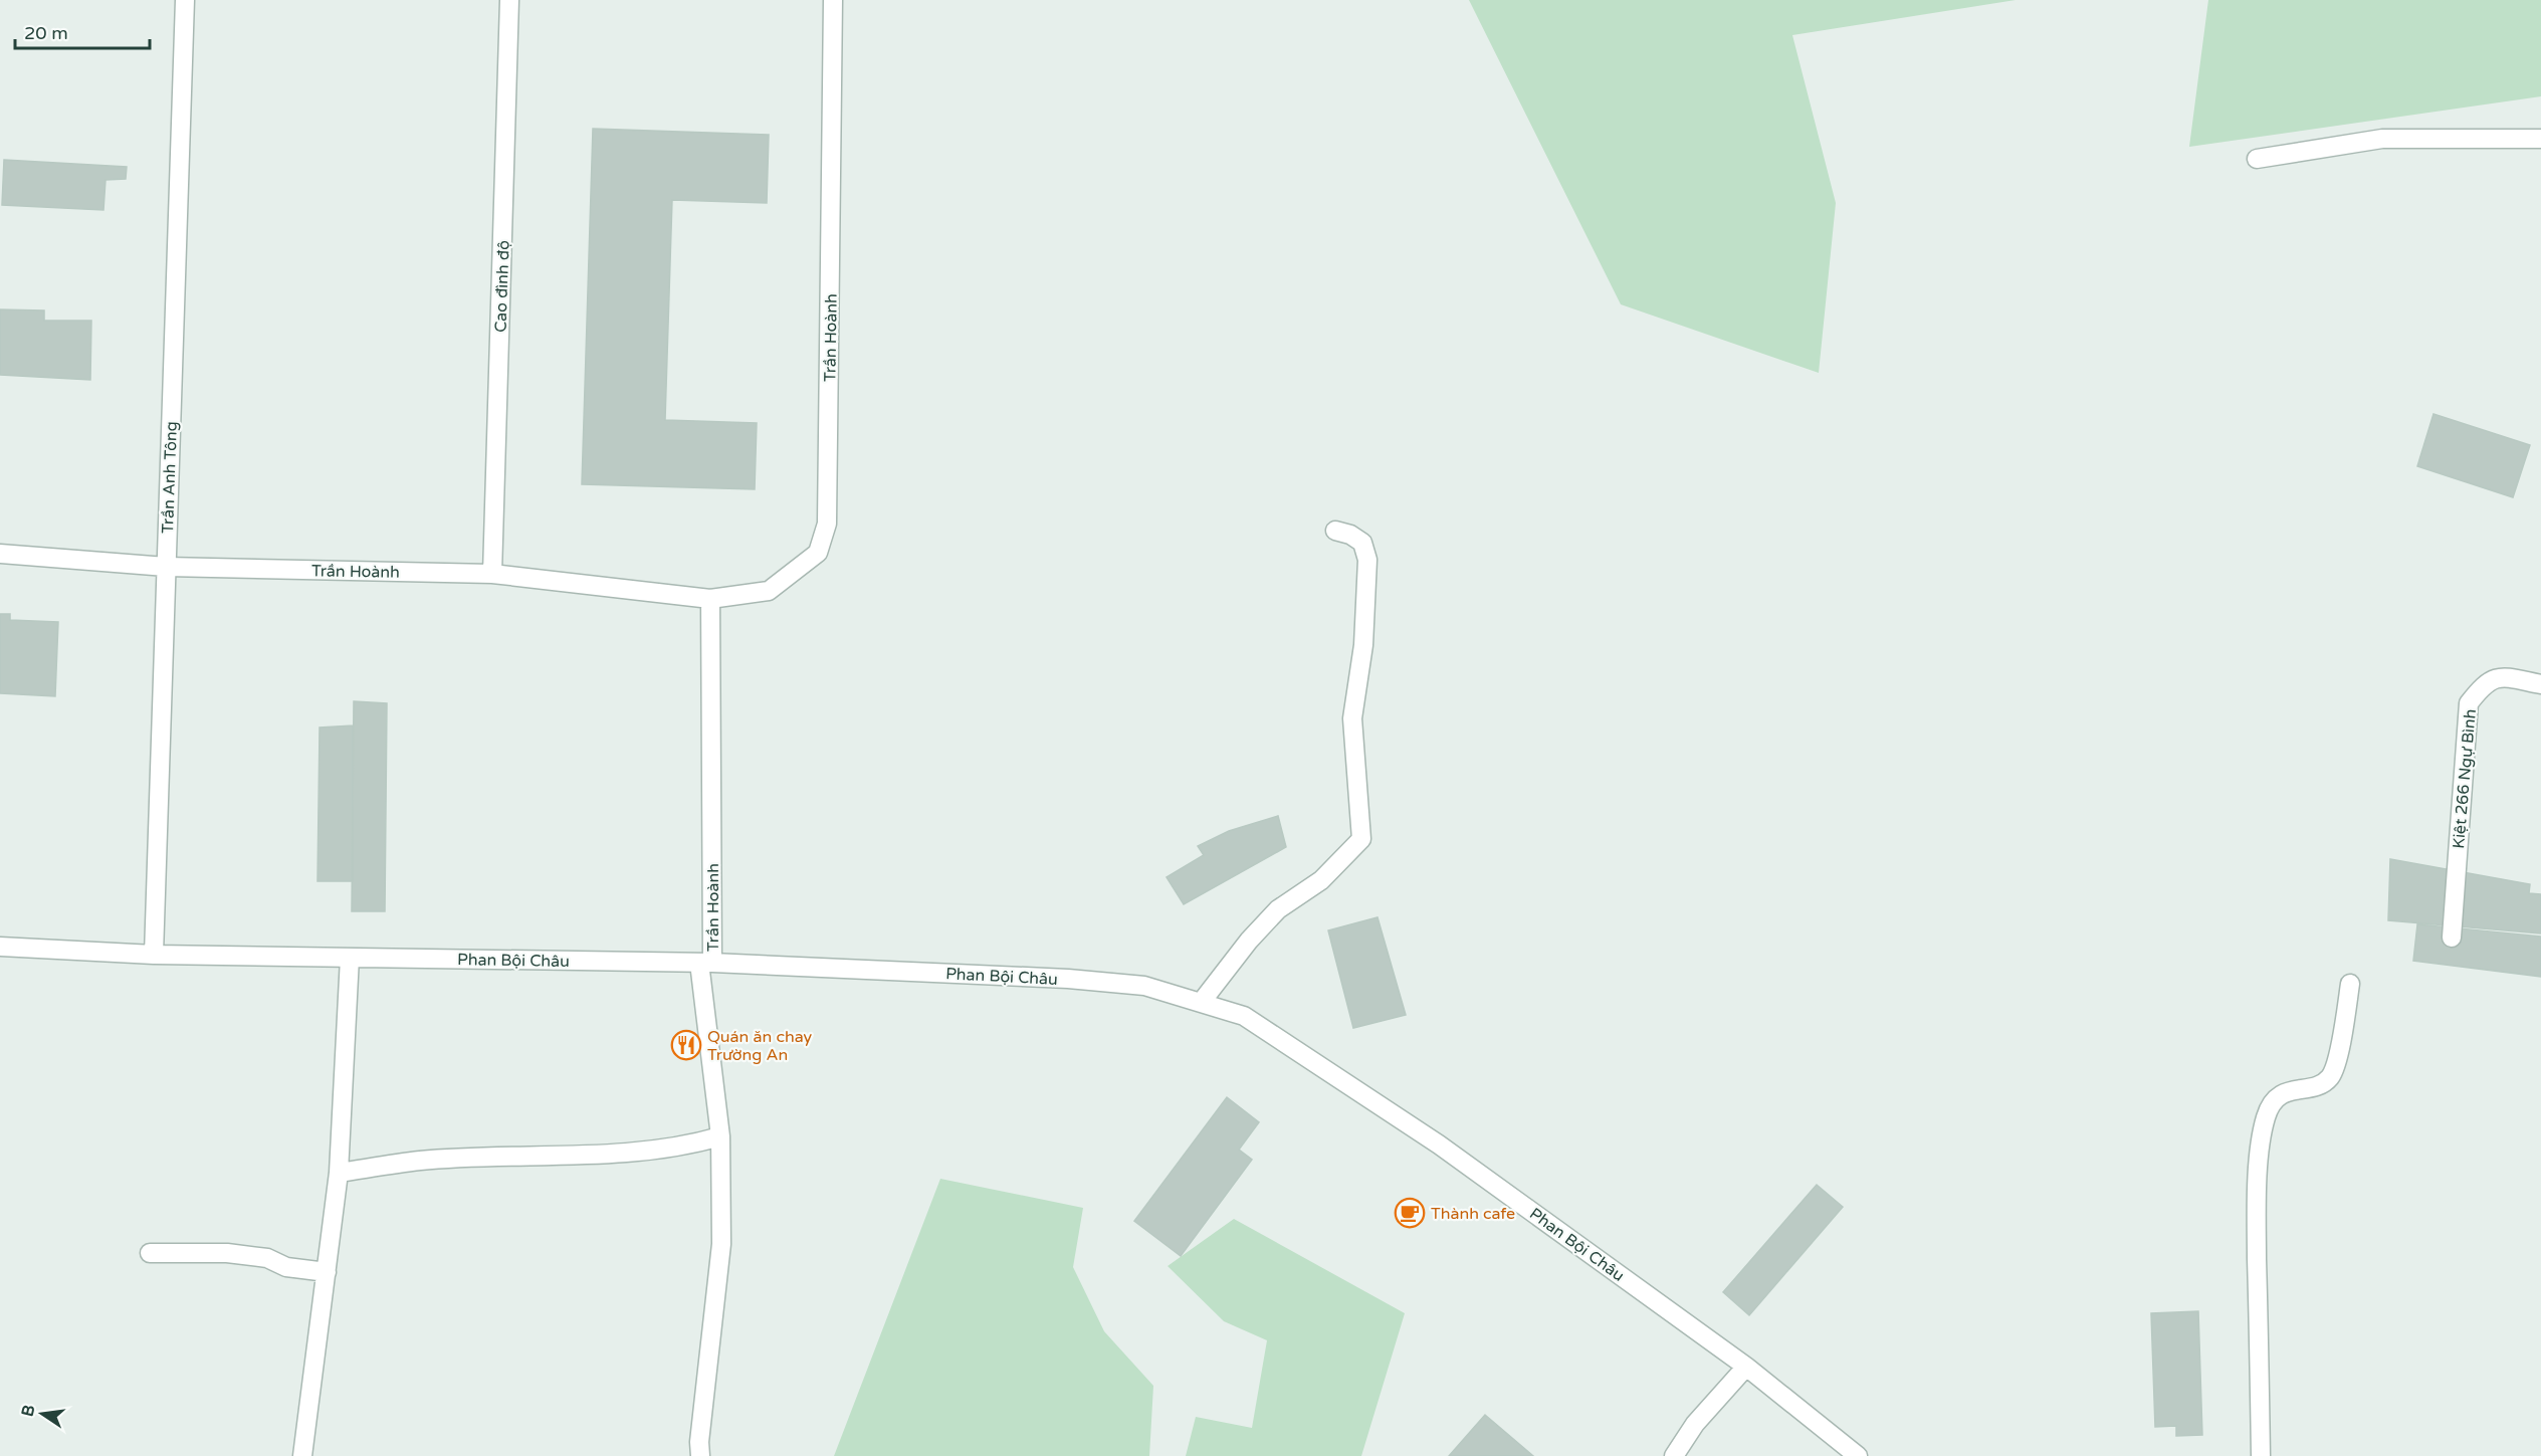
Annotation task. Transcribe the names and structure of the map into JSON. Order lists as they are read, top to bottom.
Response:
{
  "streets": {
    "street": [
      "Cao đình độ",
      "Trần Hoành",
      "Trần Anh Tông",
      "Kiệt 266 Ngự Bình",
      "Phan Bội Châu"
    ]
  },
  "crossings": [
    ["Cao đình độ", "Trần Hoành"],
    ["Trần Hoành", "Trần Anh Tông"],
    ["Trần Hoành", "Phan Bội Châu"],
    ["Trần Anh Tông", "Phan Bội Châu"]
  ],
  "places": {
    "restaurant": ["Quán ăn chay Trường An"],
    "cafe": ["Thành cafe"]
  },
  "scale_bar": "20 m",
  "north": "left"
}
